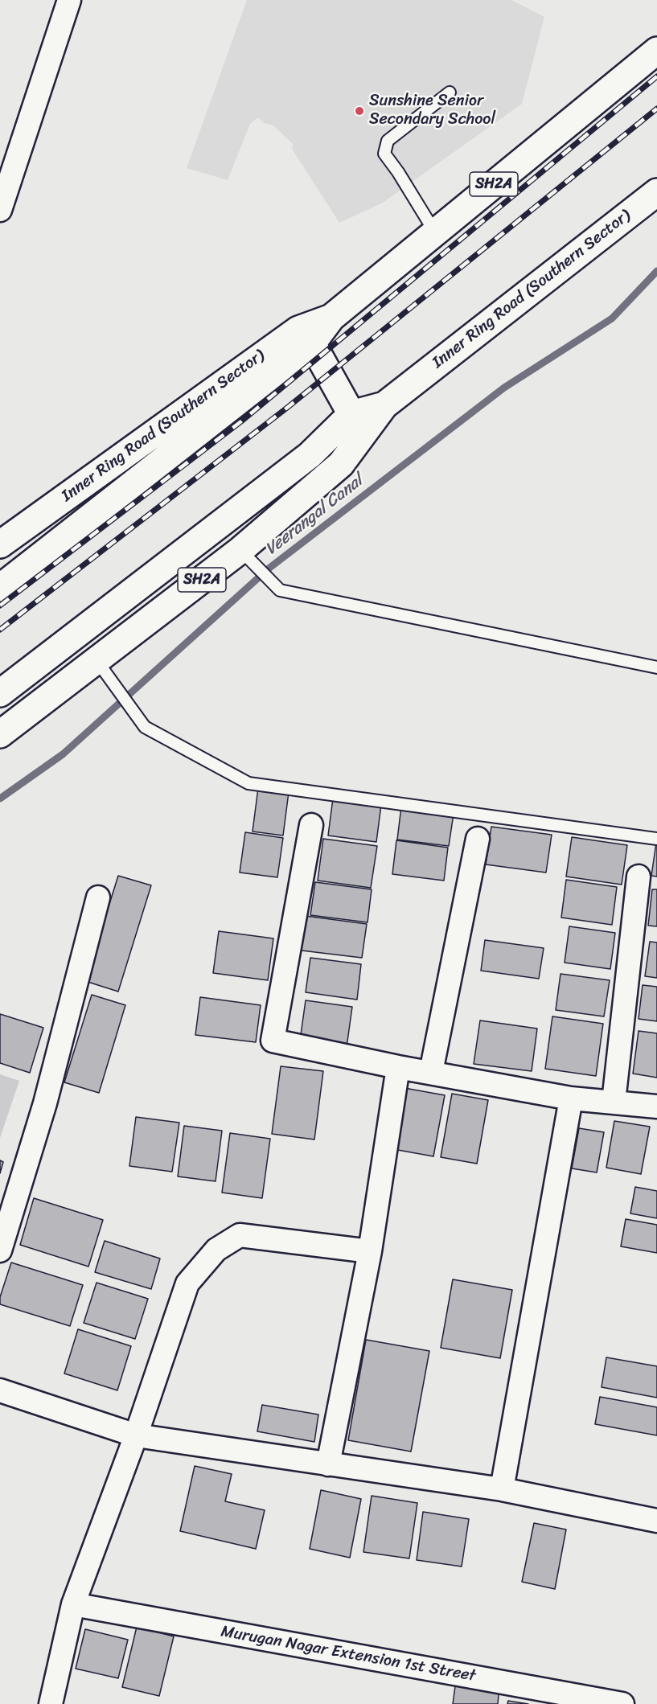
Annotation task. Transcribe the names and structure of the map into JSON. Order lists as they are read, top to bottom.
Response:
{
  "streets": {
    "main road": ["SH2A", "Inner Ring Road (Southern Sector)"],
    "street": ["Murugan Nagar Extension 1st Street"]
  },
  "water": ["Veerangal Canal"],
  "places": ["Sunshine Senior Secondary School"]
}
